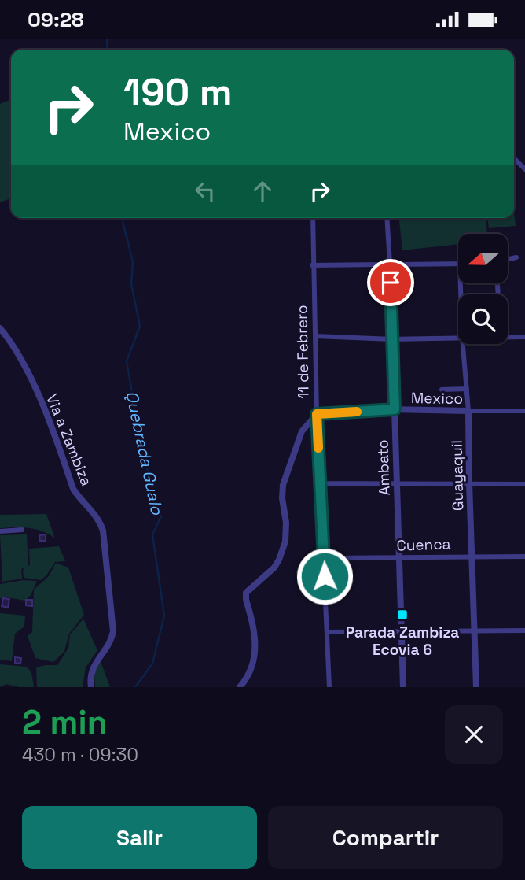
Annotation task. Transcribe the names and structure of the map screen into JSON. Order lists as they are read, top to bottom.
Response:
{
  "streets": {
    "street": [
      "11 de Febrero",
      "Mexico",
      "Via a Zambiza",
      "Ambato",
      "Guayaquil",
      "Cuenca"
    ]
  },
  "crossings": [
    ["11 de Febrero", "Mexico"],
    ["11 de Febrero", "Cuenca"],
    ["Mexico", "Ambato"],
    ["Mexico", "Guayaquil"],
    ["Ambato", "Cuenca"],
    ["Guayaquil", "Cuenca"]
  ],
  "water": ["Quebrada Gualo"],
  "places": {
    "transit": ["Parada Zambiza Ecovia 6"]
  },
  "north": "left",
  "page": {
    "status": "09:28",
    "turn": ["190 m", "Mexico"],
    "heading": ["2 min", "430 m · 09:30"],
    "buttons": ["Salir", "Compartir"]
  }
}
